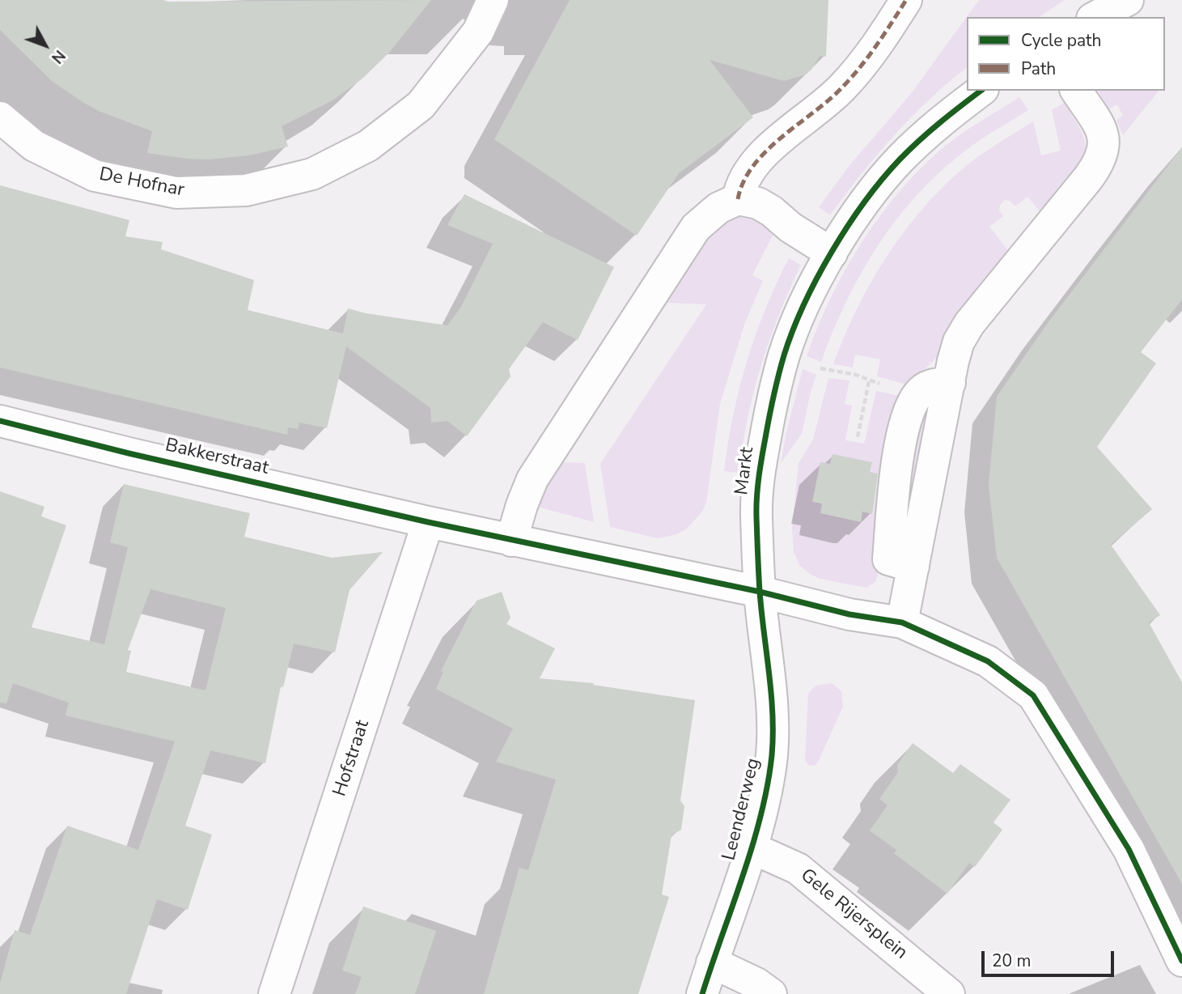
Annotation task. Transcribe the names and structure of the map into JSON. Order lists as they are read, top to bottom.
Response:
{
  "streets": {
    "street": [
      "De Hofnar",
      "Bakkerstraat",
      "Markt",
      "Hofstraat",
      "Leenderweg",
      "Gele Rijersplein"
    ]
  },
  "crossings": [
    ["Bakkerstraat", "Hofstraat"],
    ["Markt", "Leenderweg"],
    ["Leenderweg", "Gele Rijersplein"]
  ],
  "legend": ["Cycle path", "Path"],
  "scale_bar": "20 m",
  "north": "bottom right"
}
